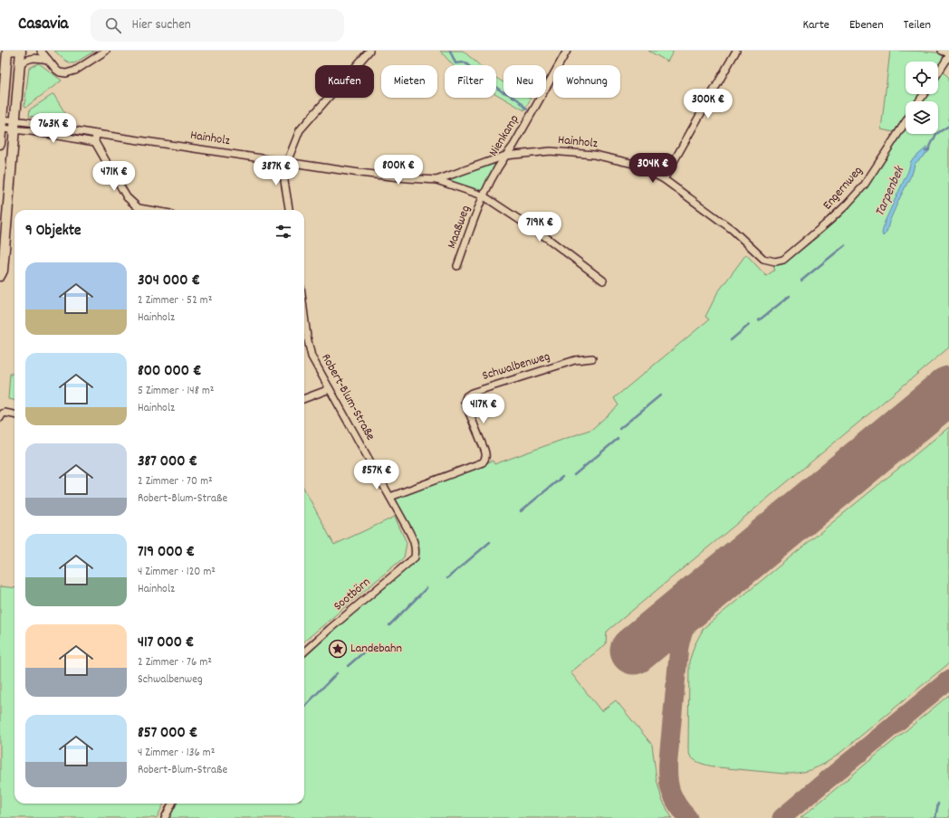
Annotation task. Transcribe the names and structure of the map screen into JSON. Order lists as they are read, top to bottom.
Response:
{
  "streets": {
    "street": [
      "Nienkamp",
      "Hainholz",
      "Engernweg",
      "Maaßweg",
      "Schwalbenweg",
      "Robert-Blum-Straße",
      "Sootbörn"
    ]
  },
  "crossings": [
    ["Nienkamp", "Hainholz"],
    ["Nienkamp", "Maaßweg"],
    ["Hainholz", "Engernweg"],
    ["Hainholz", "Maaßweg"],
    ["Schwalbenweg", "Robert-Blum-Straße"],
    ["Robert-Blum-Straße", "Sootbörn"]
  ],
  "water": ["Tarpenbek"],
  "places": {
    "place": ["Landebahn"]
  },
  "page": {
    "header": "Casavia",
    "search": "Hier suchen",
    "nav": ["Karte", "Ebenen", "Teilen"],
    "chip": [
      "Kaufen",
      "Mieten",
      "Filter",
      "Neu",
      "Wohnung"
    ],
    "price": [
      "300K €",
      "763K €",
      "304K €",
      "800K €",
      "387K €",
      "471K €",
      "719K €",
      "417K €",
      "857K €"
    ],
    "heading": "9 Objekte",
    "list": [
      {
        "name": "304 000 €",
        "note": "2 Zimmer · 52 m² · Hainholz"
      },
      {
        "name": "800 000 €",
        "note": "5 Zimmer · 148 m² · Hainholz"
      },
      {
        "name": "387 000 €",
        "note": "2 Zimmer · 70 m² · Robert-Blum-Straße"
      },
      {
        "name": "719 000 €",
        "note": "4 Zimmer · 120 m² · Hainholz"
      },
      {
        "name": "417 000 €",
        "note": "2 Zimmer · 76 m² · Schwalbenweg"
      },
      {
        "name": "857 000 €",
        "note": "4 Zimmer · 136 m² · Robert-Blum-Straße"
      }
    ]
  }
}
